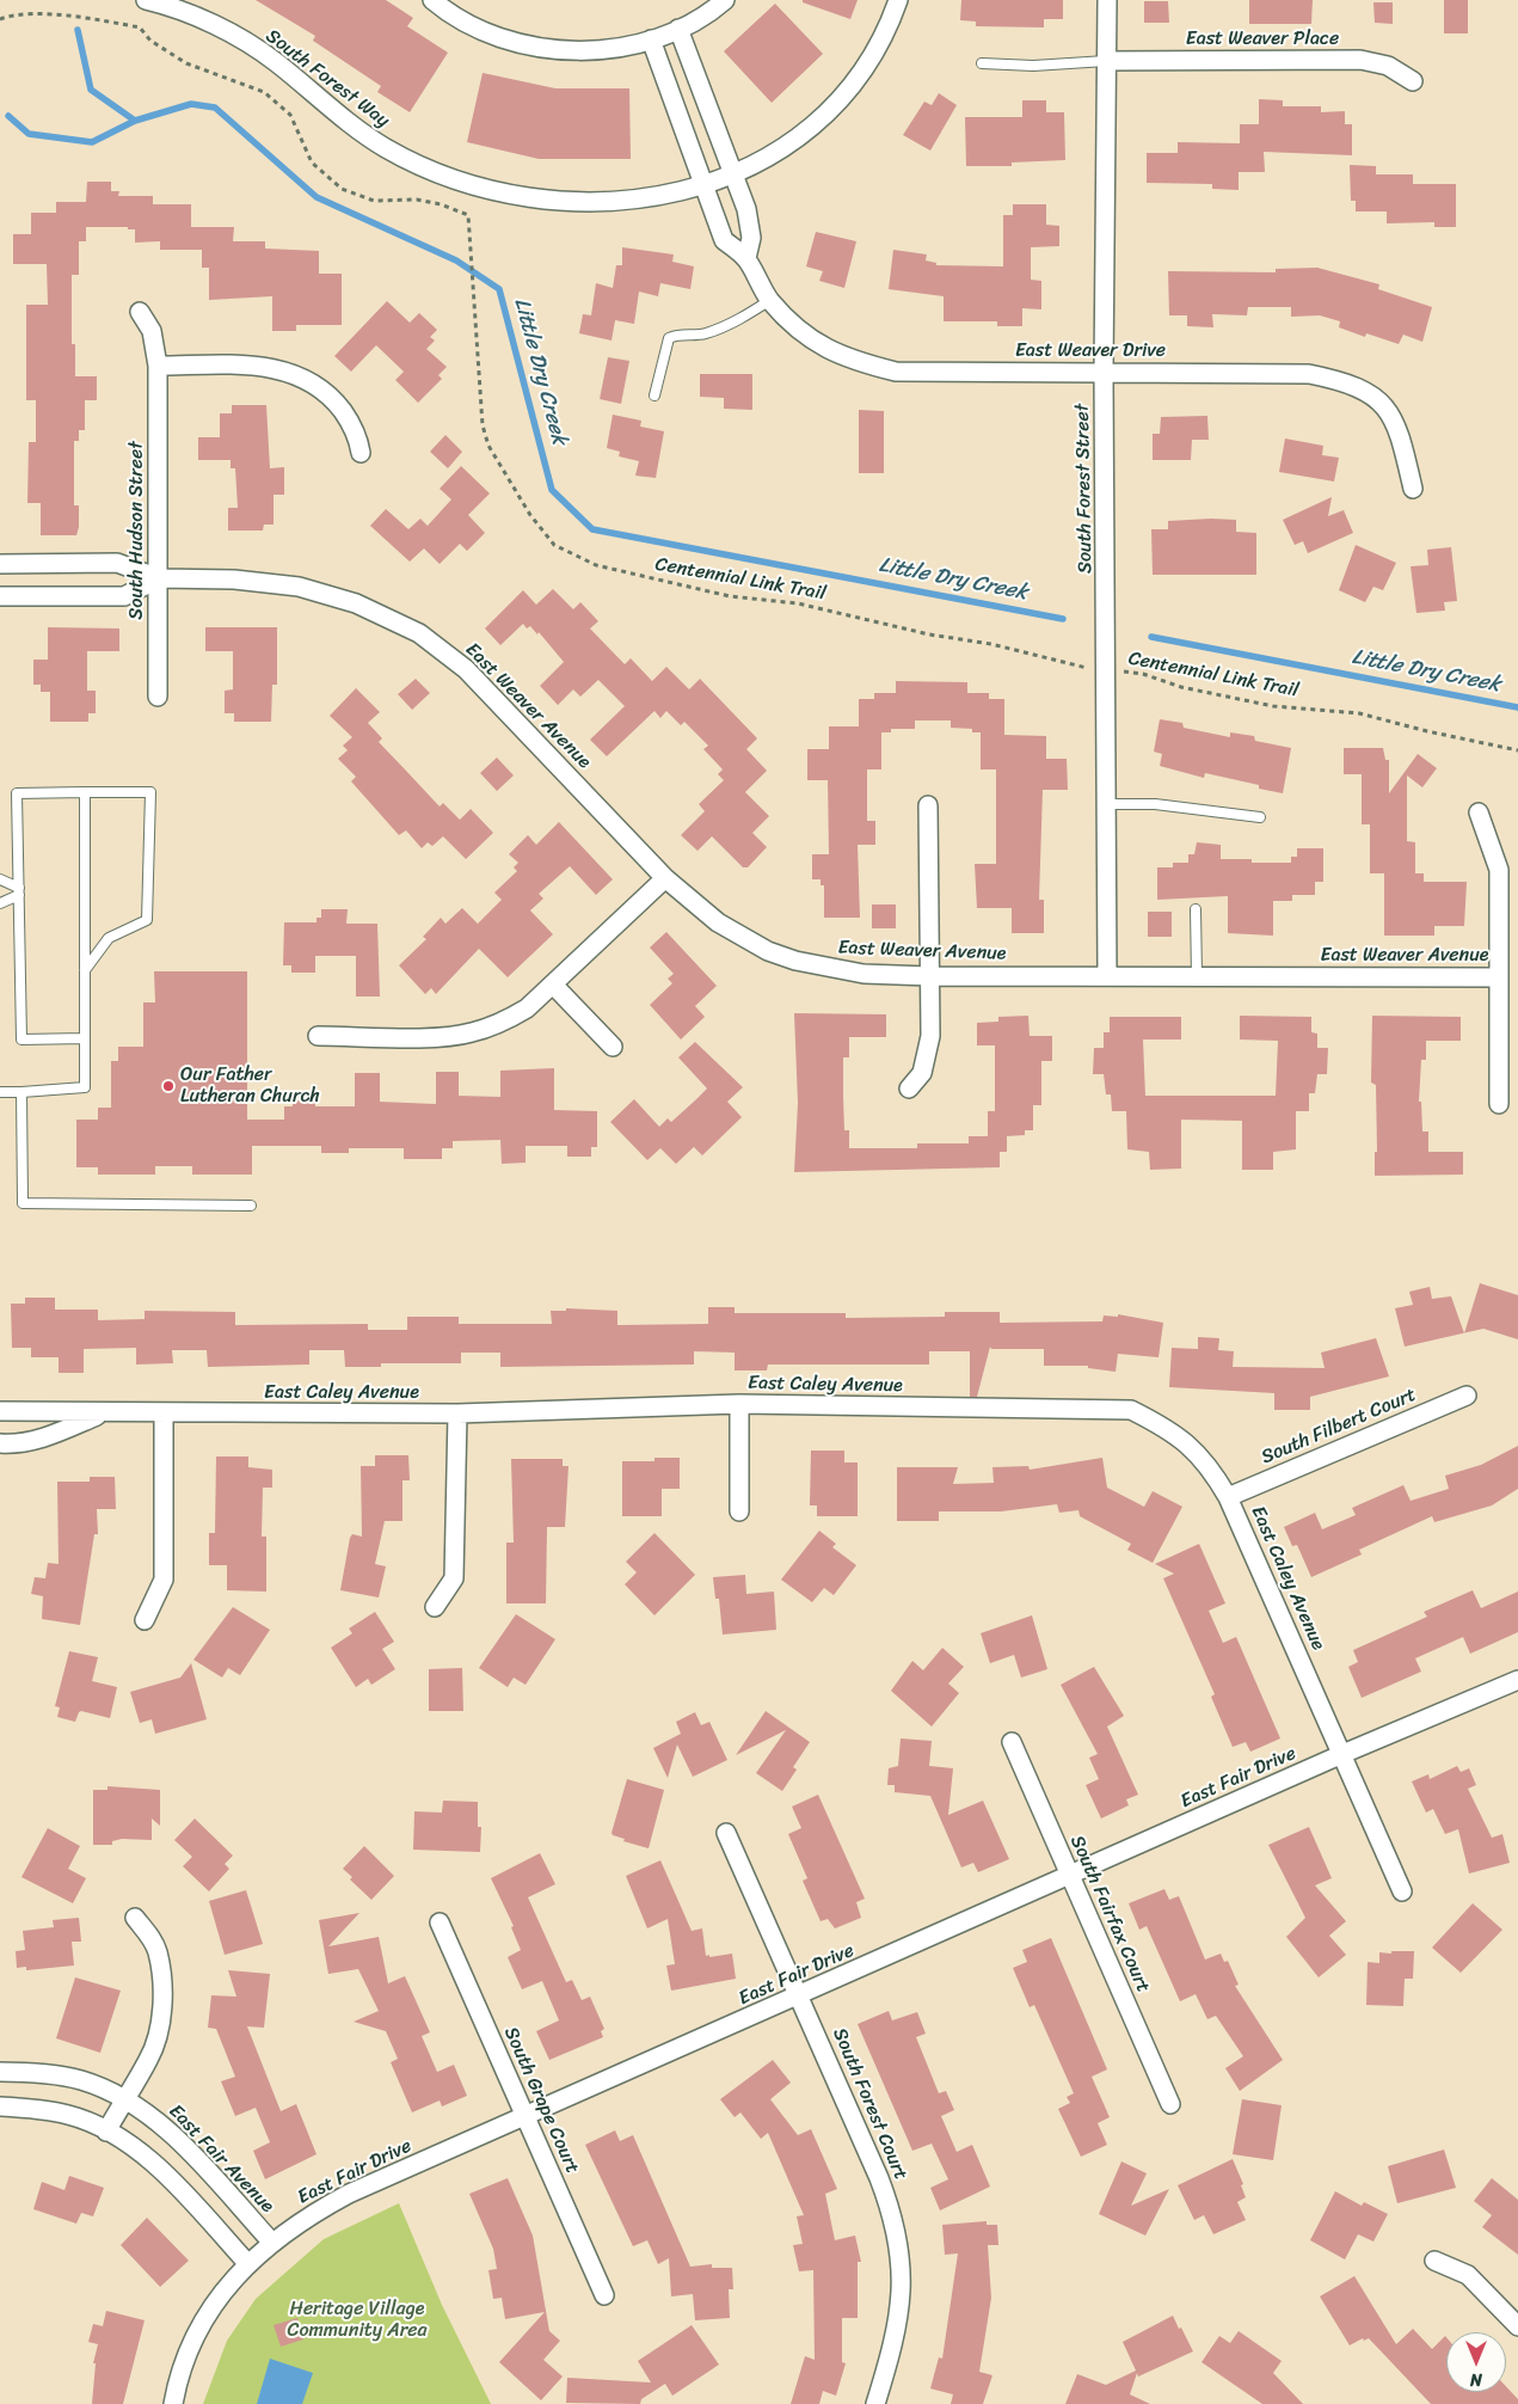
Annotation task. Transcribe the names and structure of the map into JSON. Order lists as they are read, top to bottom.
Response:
{
  "streets": {
    "street": [
      "East Weaver Place",
      "South Forest Way",
      "East Weaver Drive",
      "South Forest Street",
      "South Hudson Street",
      "East Weaver Avenue",
      "East Caley Avenue",
      "South Filbert Court",
      "East Fair Drive",
      "South Fairfax Court",
      "South Grape Court",
      "South Forest Court",
      "East Fair Avenue"
    ],
    "path": ["Centennial Link Trail"]
  },
  "crossings": [
    ["East Weaver Place", "South Forest Street"],
    ["South Forest Way", "East Weaver Drive"],
    ["East Weaver Drive", "South Forest Street"],
    ["South Forest Street", "Centennial Link Trail"],
    ["South Forest Street", "East Weaver Avenue"],
    ["South Hudson Street", "East Weaver Avenue"],
    ["East Caley Avenue", "South Filbert Court"],
    ["East Caley Avenue", "East Fair Drive"],
    ["East Fair Drive", "South Fairfax Court"],
    ["East Fair Drive", "South Grape Court"],
    ["East Fair Drive", "South Forest Court"],
    ["East Fair Drive", "East Fair Avenue"]
  ],
  "water": ["Little Dry Creek"],
  "parks": ["Heritage Village Community Area"],
  "places": ["Our Father Lutheran Church"],
  "north": "bottom"
}
